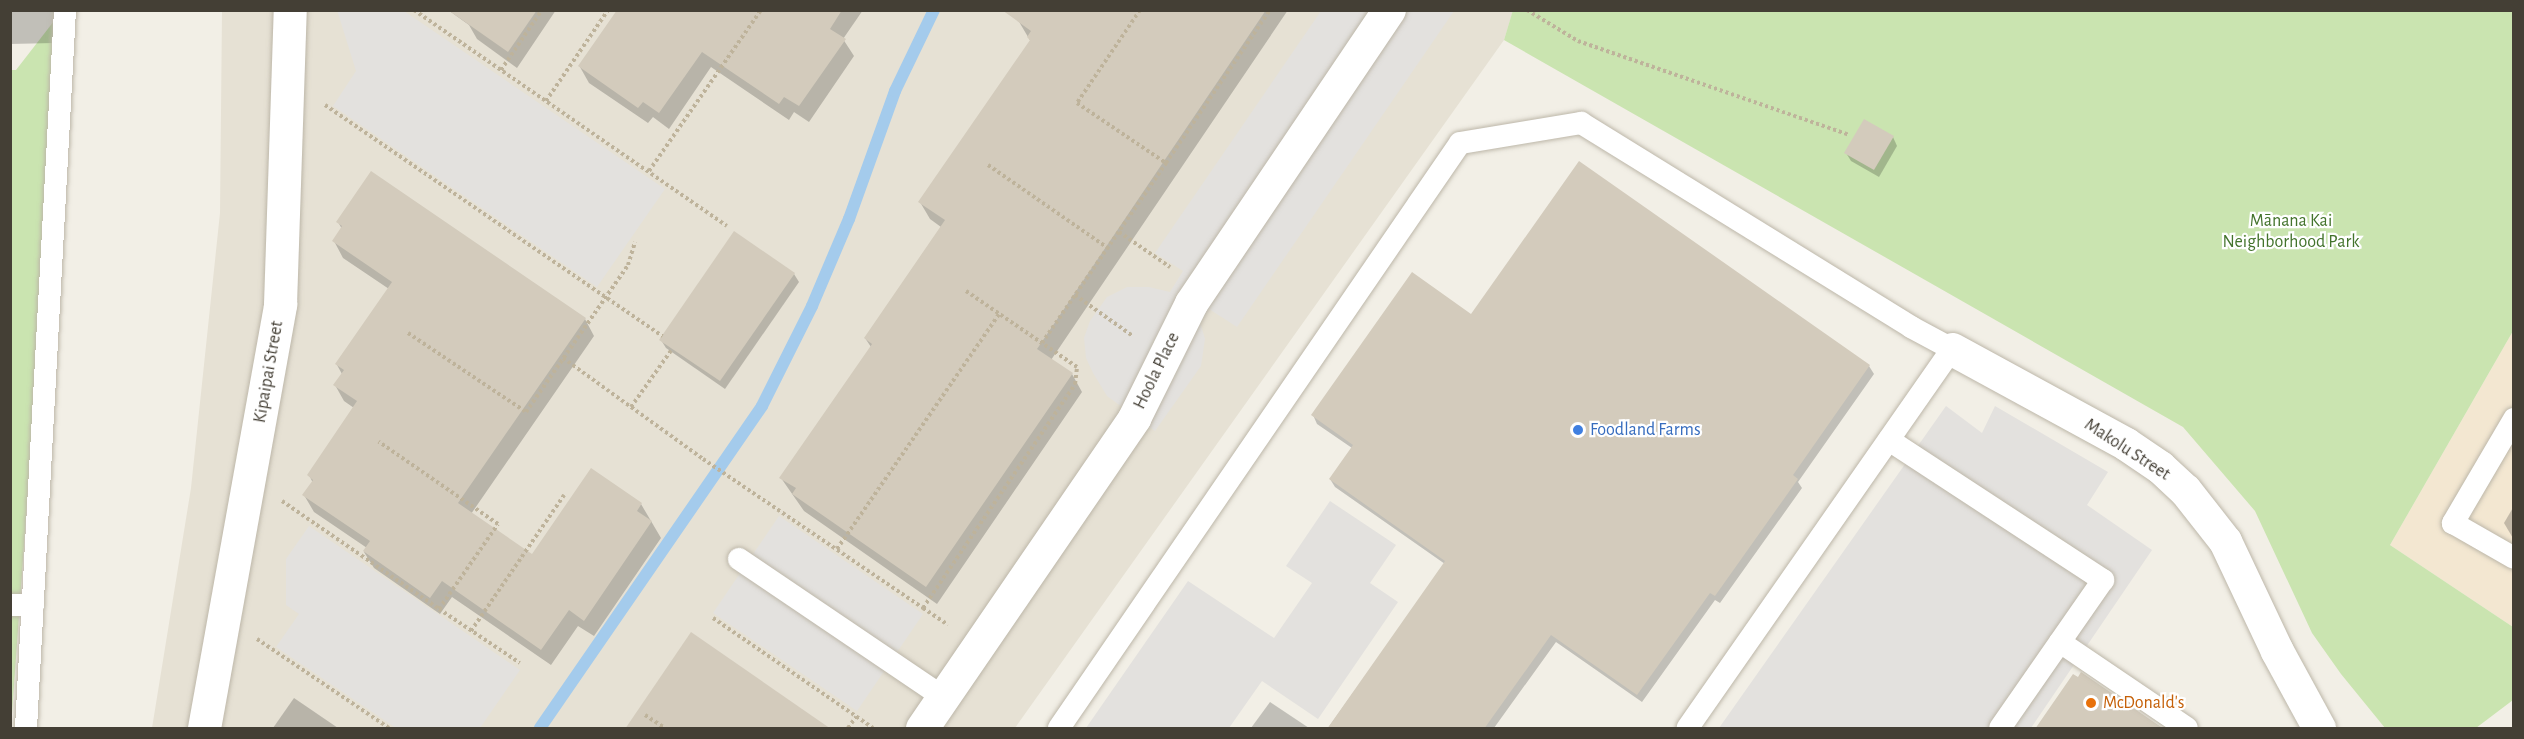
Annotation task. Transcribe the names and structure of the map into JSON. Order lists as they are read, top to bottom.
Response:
{
  "streets": {
    "street": ["Hoola Place", "Kipaipai Street", "Makolu Street"]
  },
  "parks": ["Mānana Kai Neighborhood Park"],
  "places": ["Foodland Farms", "McDonald's"]
}
